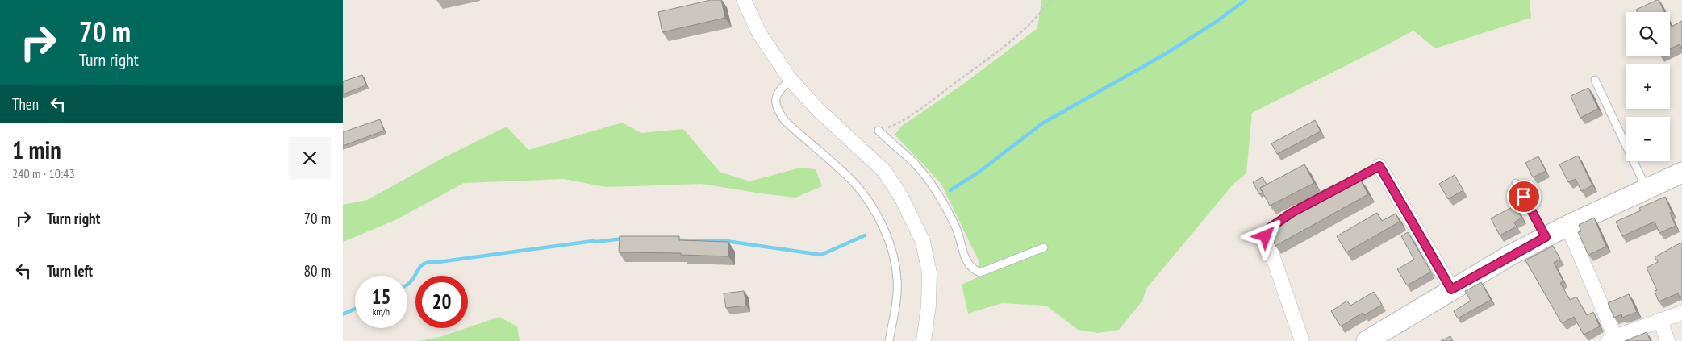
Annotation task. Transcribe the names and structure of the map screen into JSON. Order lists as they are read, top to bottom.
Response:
{
  "page": {
    "turn": ["70 m", "Turn right"],
    "map_buttons": ["+", "−"],
    "then": "Then",
    "heading": ["1 min", "240 m · 10:43"],
    "list": [
      {
        "name": "Turn right",
        "value": "70 m"
      },
      {
        "name": "Turn left",
        "value": "80 m"
      }
    ],
    "speed": "15 km/h",
    "limit": "20"
  }
}
